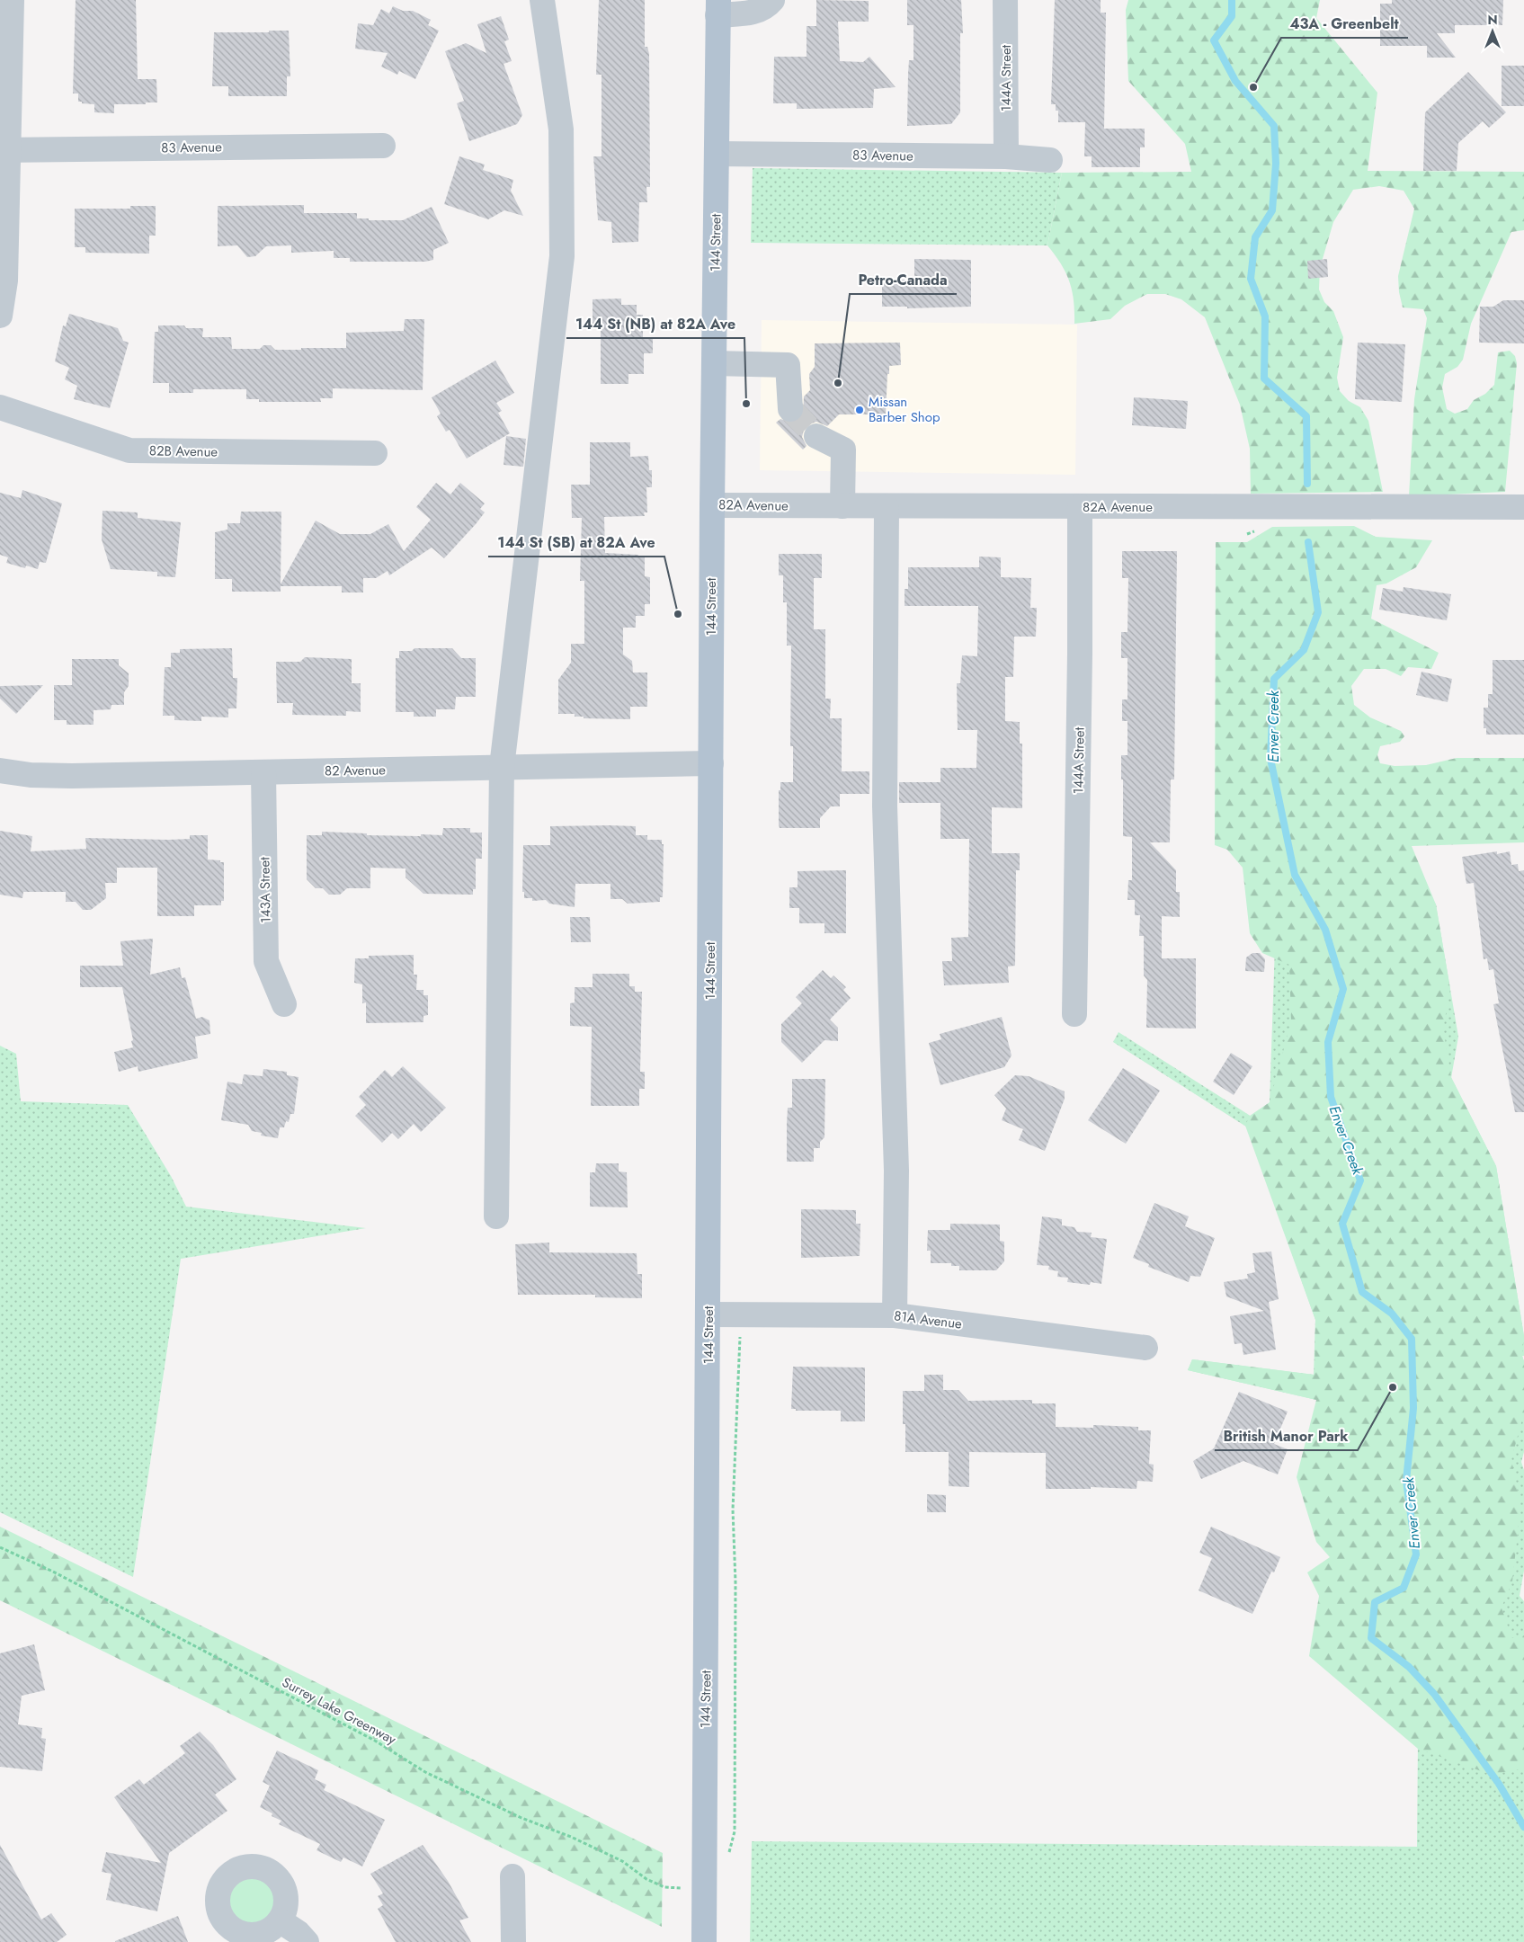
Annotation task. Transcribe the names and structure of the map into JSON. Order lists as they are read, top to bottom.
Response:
{
  "streets": {
    "main road": ["144 Street"],
    "street": [
      "144A Street",
      "83 Avenue",
      "82B Avenue",
      "82A Avenue",
      "82 Avenue",
      "143A Street",
      "81A Avenue"
    ],
    "path": ["Surrey Lake Greenway"]
  },
  "crossings": [
    ["144A Street", "83 Avenue"],
    ["144A Street", "82A Avenue"],
    ["83 Avenue", "144 Street"],
    ["144 Street", "82A Avenue"],
    ["144 Street", "82 Avenue"],
    ["144 Street", "81A Avenue"],
    ["82 Avenue", "143A Street"]
  ],
  "water": ["Enver Creek"],
  "places": [
    "43A - Greenbelt",
    "Petro-Canada",
    "144 St (NB) at 82A Ave",
    "Missan Barber Shop",
    "144 St (SB) at 82A Ave",
    "British Manor Park"
  ],
  "north": "top"
}
